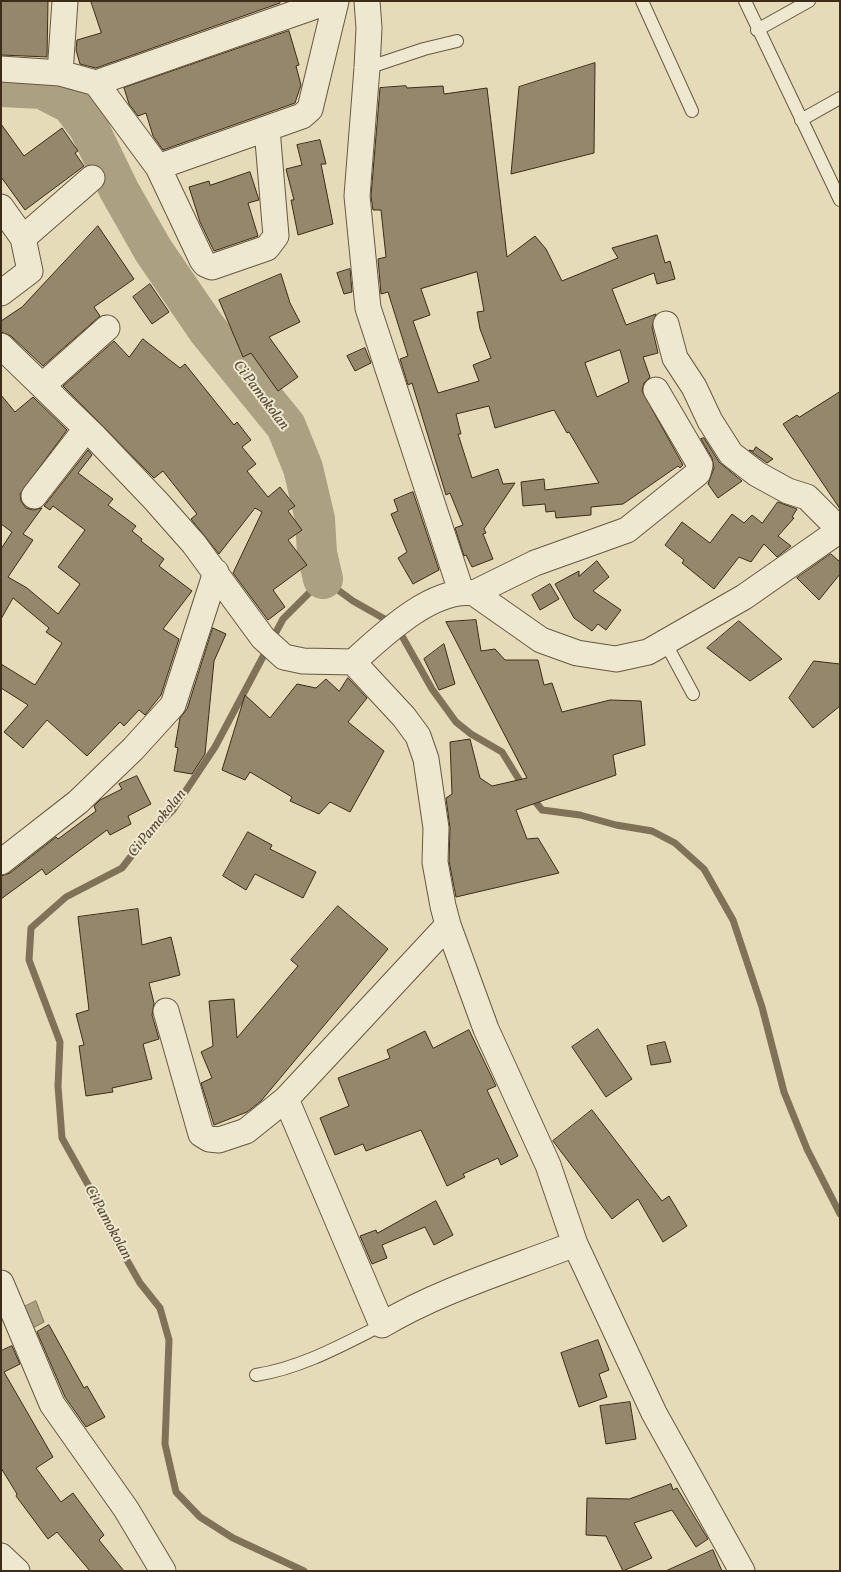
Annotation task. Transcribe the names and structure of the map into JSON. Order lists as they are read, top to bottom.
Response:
{
  "water": ["Ci Pamokolan"]
}
